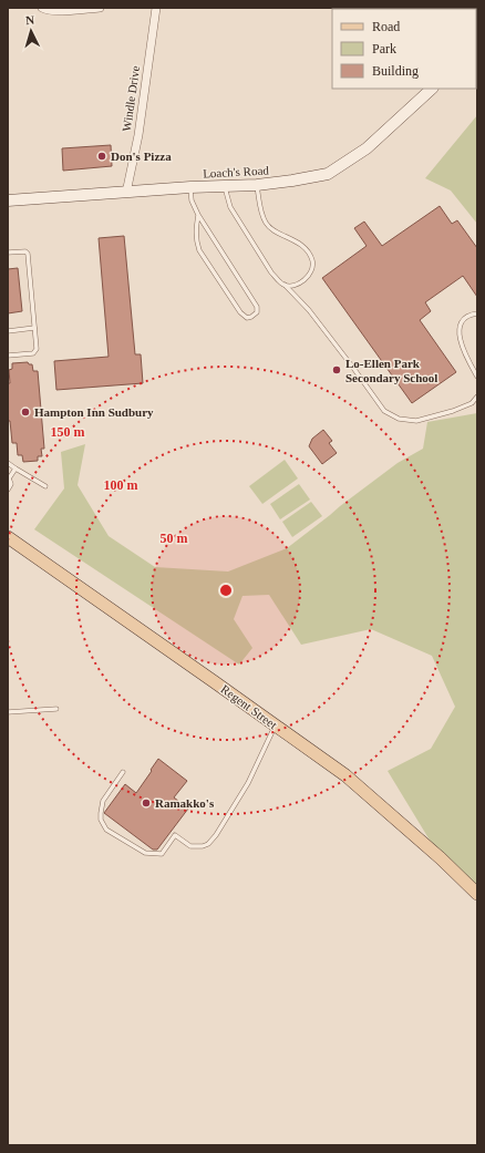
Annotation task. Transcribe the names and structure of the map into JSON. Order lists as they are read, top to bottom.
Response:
{
  "streets": {
    "main road": ["Regent Street"],
    "street": ["Windle Drive", "Loach's Road"]
  },
  "crossings": [
    ["Windle Drive", "Loach's Road"]
  ],
  "places": [
    "Don's Pizza",
    "Lo-Ellen Park Secondary School",
    "Hampton Inn Sudbury",
    "Ramakko's"
  ],
  "legend": ["Road", "Park", "Building"],
  "north": "top",
  "rings": ["150 m", "100 m", "50 m"]
}
